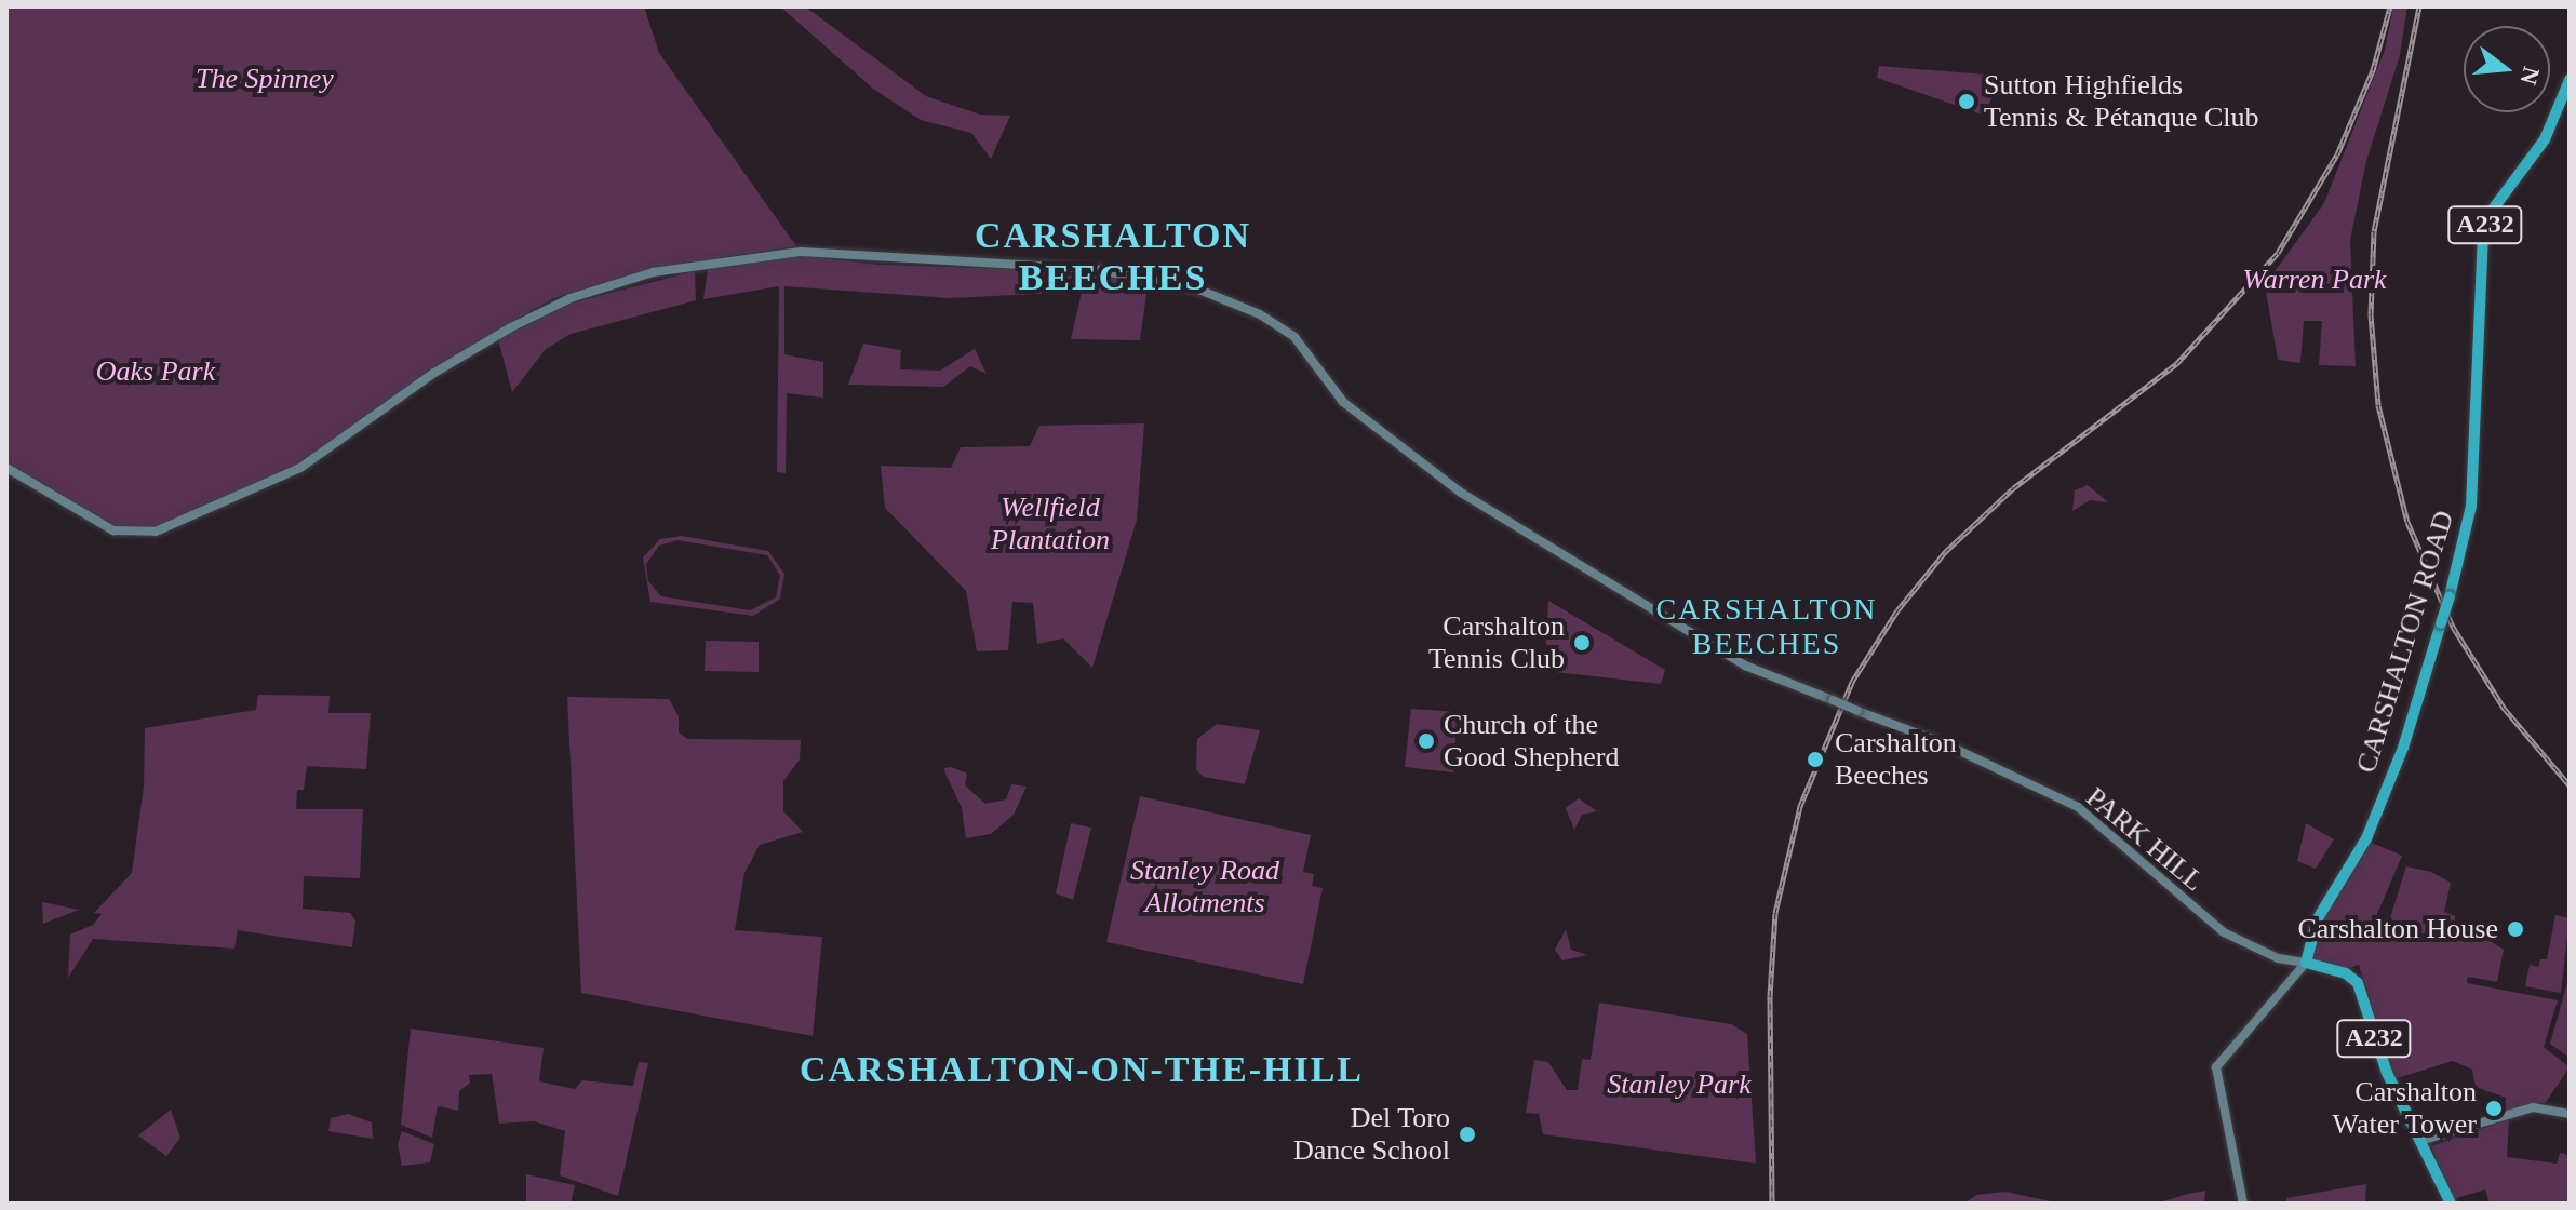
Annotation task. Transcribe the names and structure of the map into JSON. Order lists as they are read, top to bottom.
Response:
{
  "streets": {
    "highway": ["A232", "CARSHALTON ROAD"],
    "main road": ["PARK HILL"]
  },
  "crossings": [
    ["A232", "CARSHALTON ROAD"],
    ["A232", "PARK HILL"],
    ["CARSHALTON ROAD", "PARK HILL"]
  ],
  "districts": ["CARSHALTON BEECHES", "CARSHALTON BEECHES", "CARSHALTON-ON-THE-HILL"],
  "parks": [
    "The Spinney",
    "Warren Park",
    "Oaks Park",
    "Wellfield Plantation",
    "Stanley Road Allotments",
    "Stanley Park"
  ],
  "places": [
    "Sutton Highfields Tennis & Pétanque Club",
    "Carshalton Tennis Club",
    "Church of the Good Shepherd",
    "Carshalton Beeches",
    "Carshalton House",
    "Carshalton Water Tower",
    "Del Toro Dance School"
  ],
  "north": "right"
}
